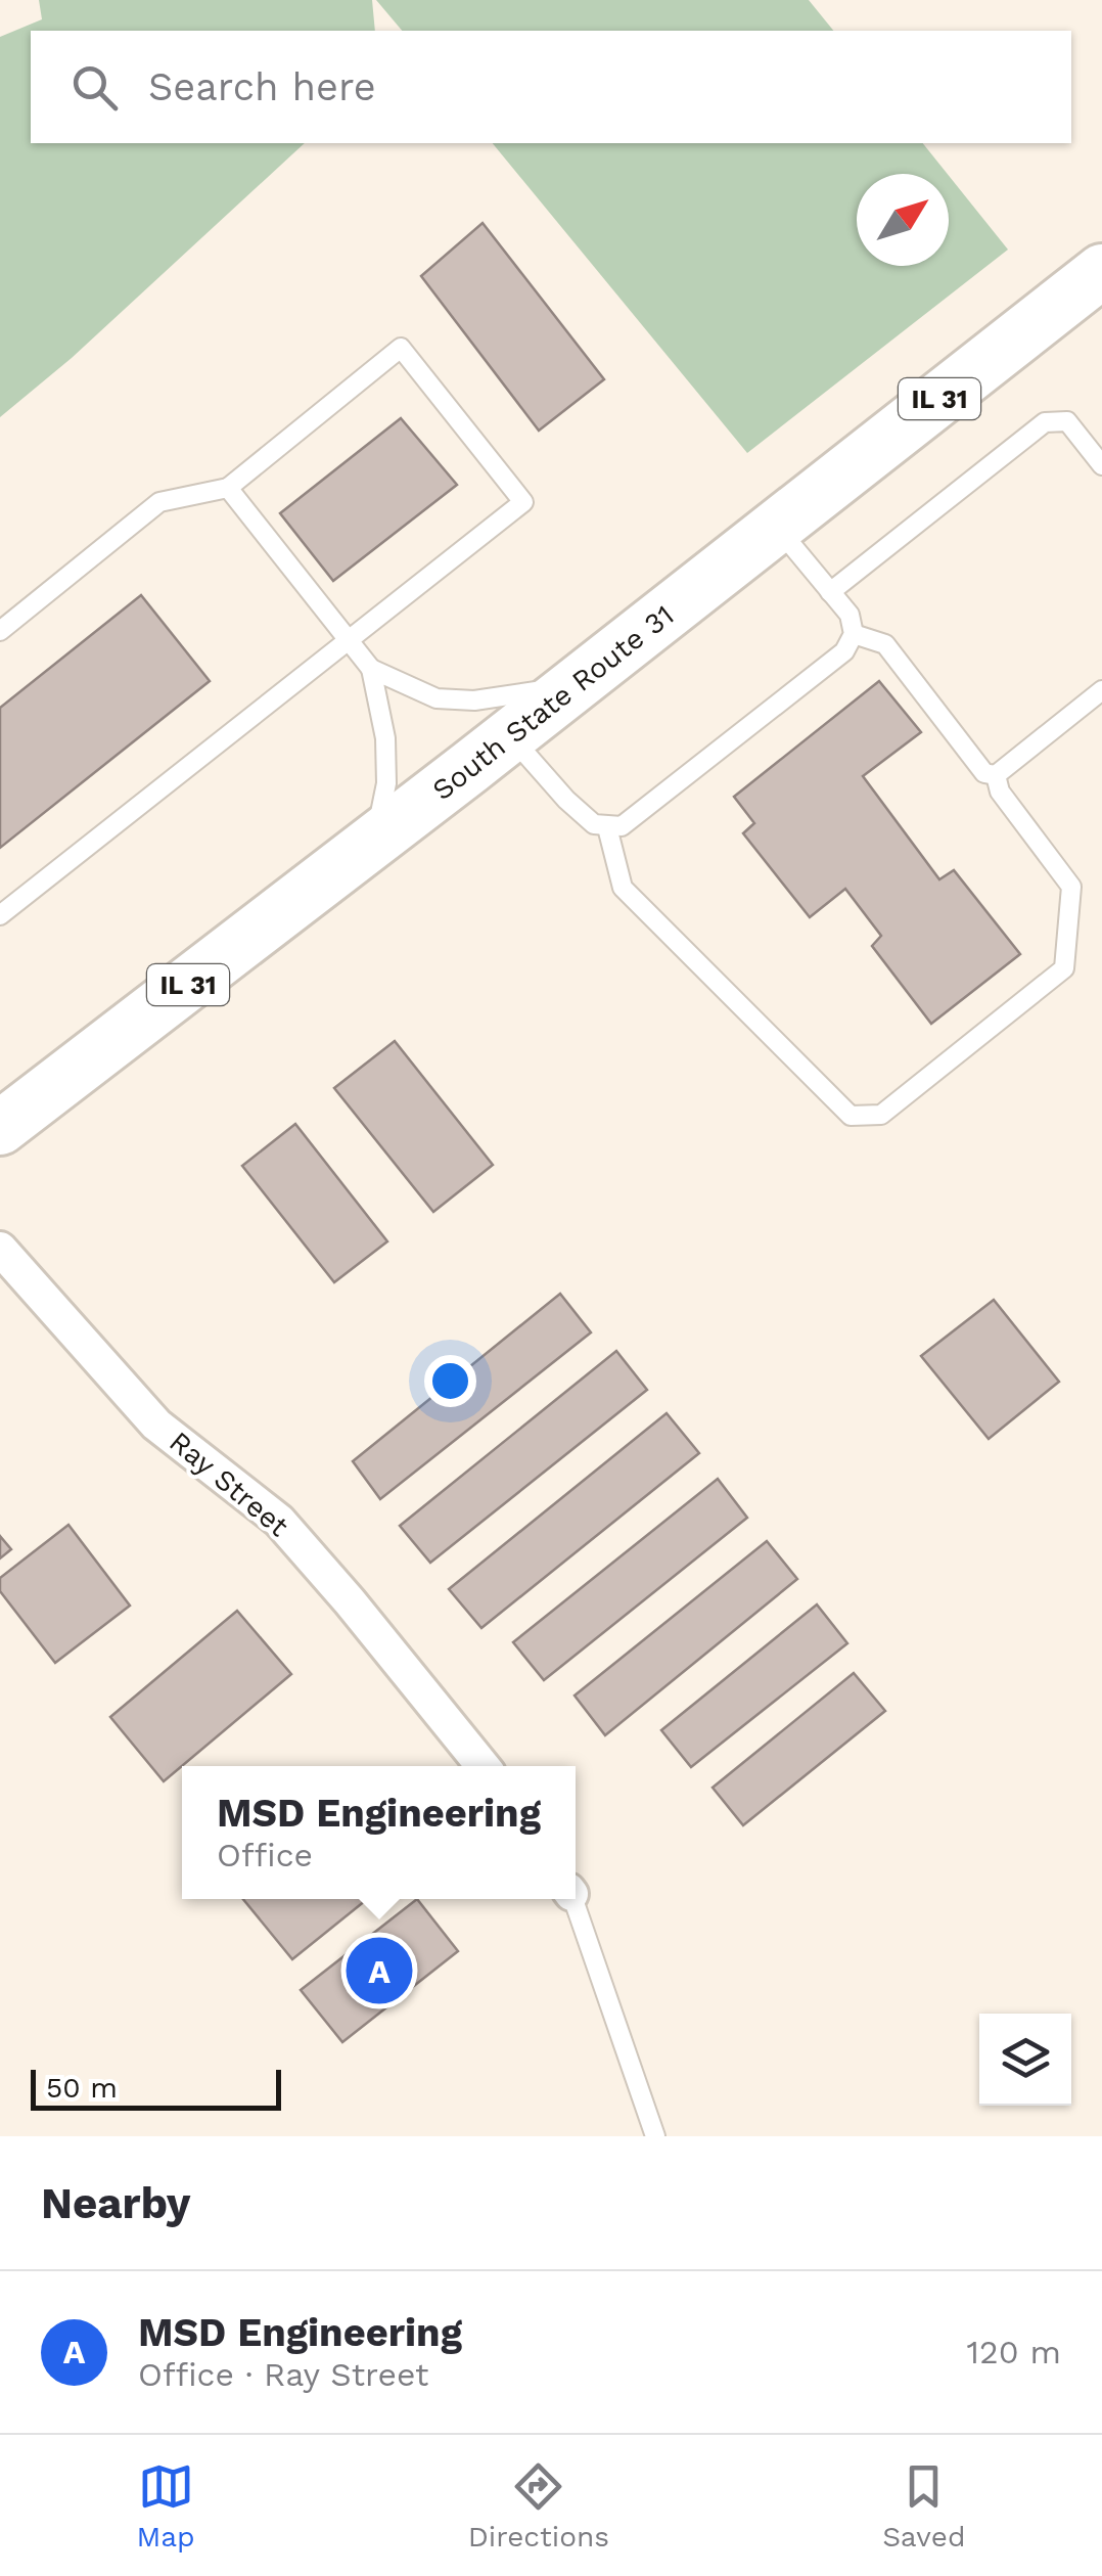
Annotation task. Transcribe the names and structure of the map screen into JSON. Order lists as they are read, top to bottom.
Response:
{
  "streets": {
    "main road": ["IL 31", "South State Route 31"],
    "street": ["Ray Street"]
  },
  "scale_bar": "50 m",
  "north": "top right",
  "page": {
    "search": "Search here",
    "popup": ["MSD Engineering", "Office"],
    "pins": "A",
    "scale": "50 m",
    "heading": "Nearby",
    "list": [
      {
        "mark": "A",
        "name": "MSD Engineering",
        "note": "Office · Ray Street",
        "value": "120 m"
      }
    ],
    "nav": ["Map", "Directions", "Saved"]
  }
}
